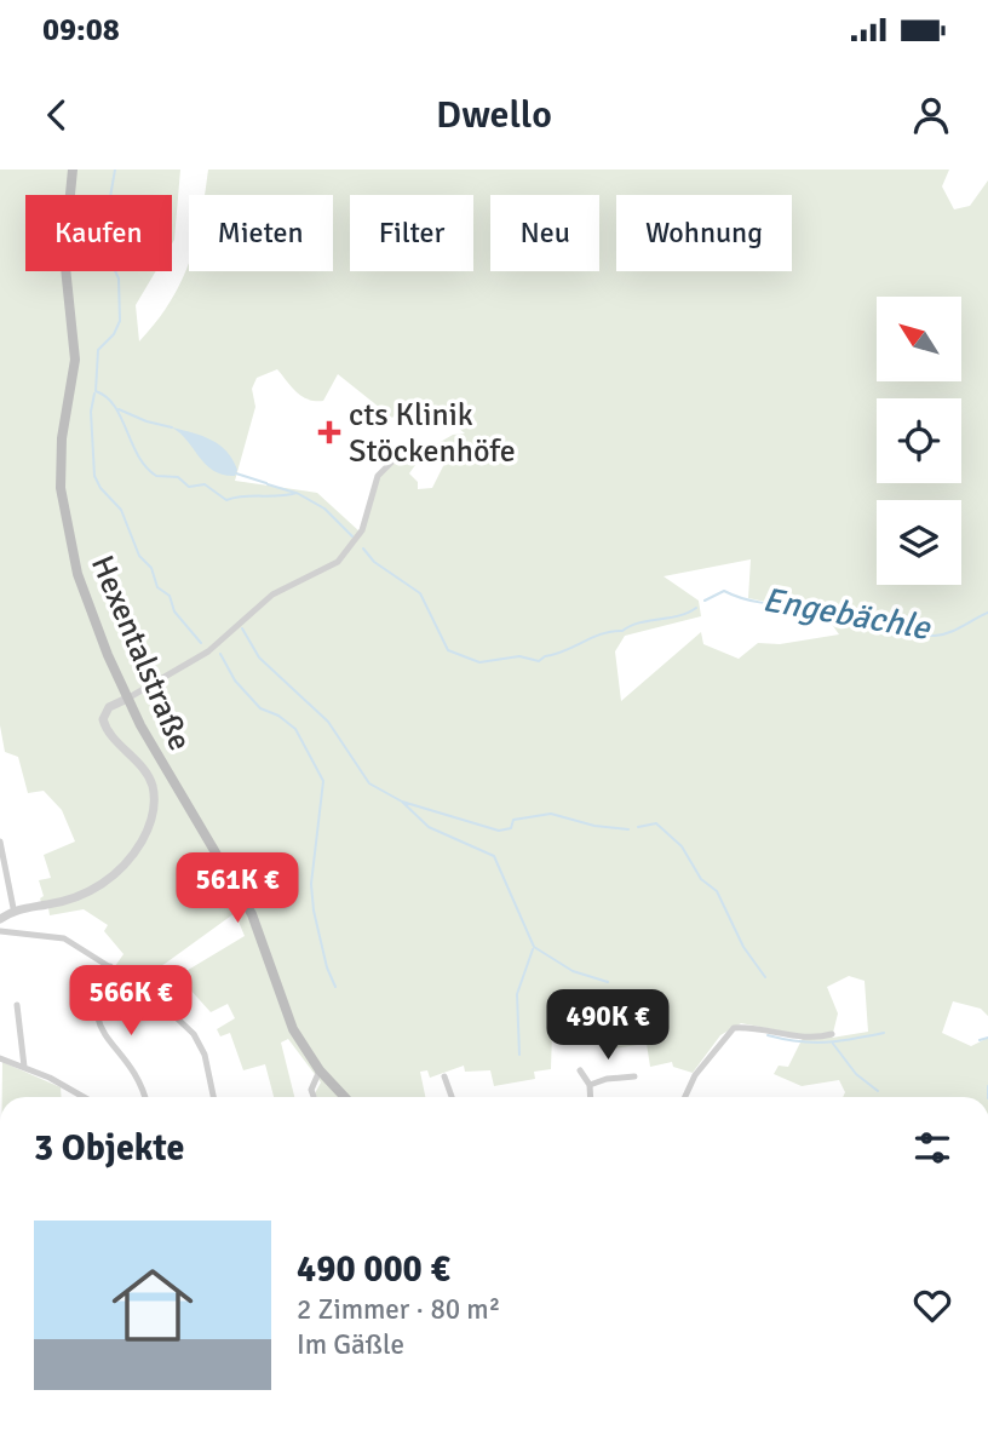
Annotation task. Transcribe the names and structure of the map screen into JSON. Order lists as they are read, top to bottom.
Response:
{
  "streets": {
    "main road": ["Hexentalstraße"]
  },
  "water": ["Engebächle"],
  "places": {
    "health": ["cts Klinik Stöckenhöfe"]
  },
  "north": "top left",
  "page": {
    "status": "09:08",
    "header": "Dwello",
    "chip": [
      "Kaufen",
      "Mieten",
      "Filter",
      "Neu",
      "Wohnung"
    ],
    "price": ["561K €", "566K €", "490K €"],
    "heading": "3 Objekte",
    "list": [
      {
        "name": "490 000 €",
        "note": "2 Zimmer · 80 m² · Im Gäßle"
      }
    ]
  }
}
